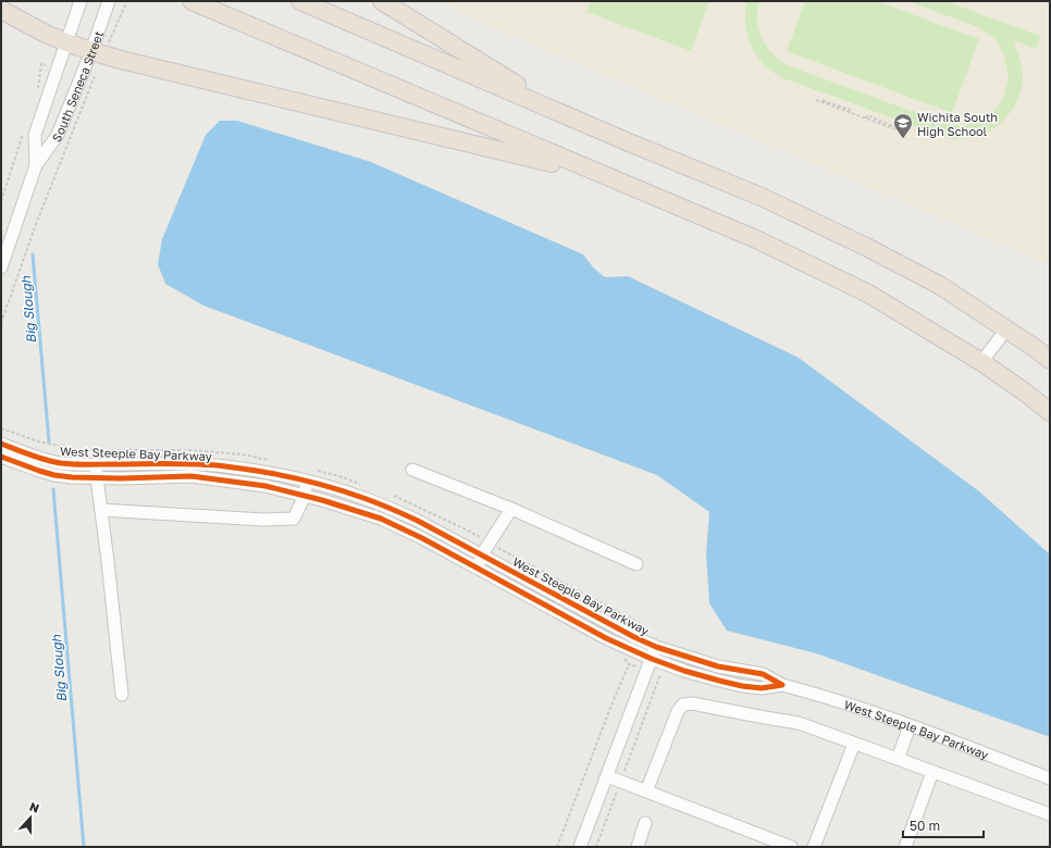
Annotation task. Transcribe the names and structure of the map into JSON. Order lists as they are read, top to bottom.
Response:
{
  "streets": {
    "street": ["South Seneca Street", "West Steeple Bay Parkway"]
  },
  "water": ["Big Slough"],
  "places": {
    "school or university": ["Wichita South High School"]
  },
  "scale_bar": "50 m",
  "north": "top"
}
